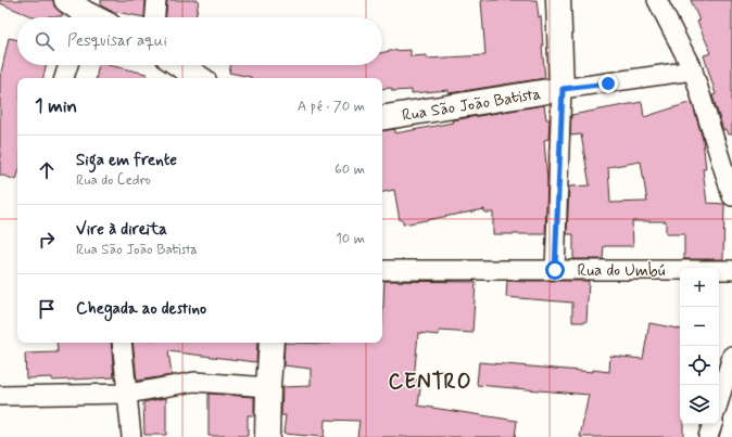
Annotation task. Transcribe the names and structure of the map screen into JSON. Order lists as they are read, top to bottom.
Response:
{
  "streets": {
    "street": ["Rua São João Batista", "Rua do Umbú"]
  },
  "districts": ["CENTRO"],
  "page": {
    "search": "Pesquisar aqui",
    "heading": ["1 min", "A pé · 70 m"],
    "list": [
      ["Siga em frente", "Rua do Cedro", "60 m"],
      ["Vire à direita", "Rua São João Batista", "10 m"],
      "Chegada ao destino"
    ],
    "map_buttons": ["+", "−"]
  }
}
